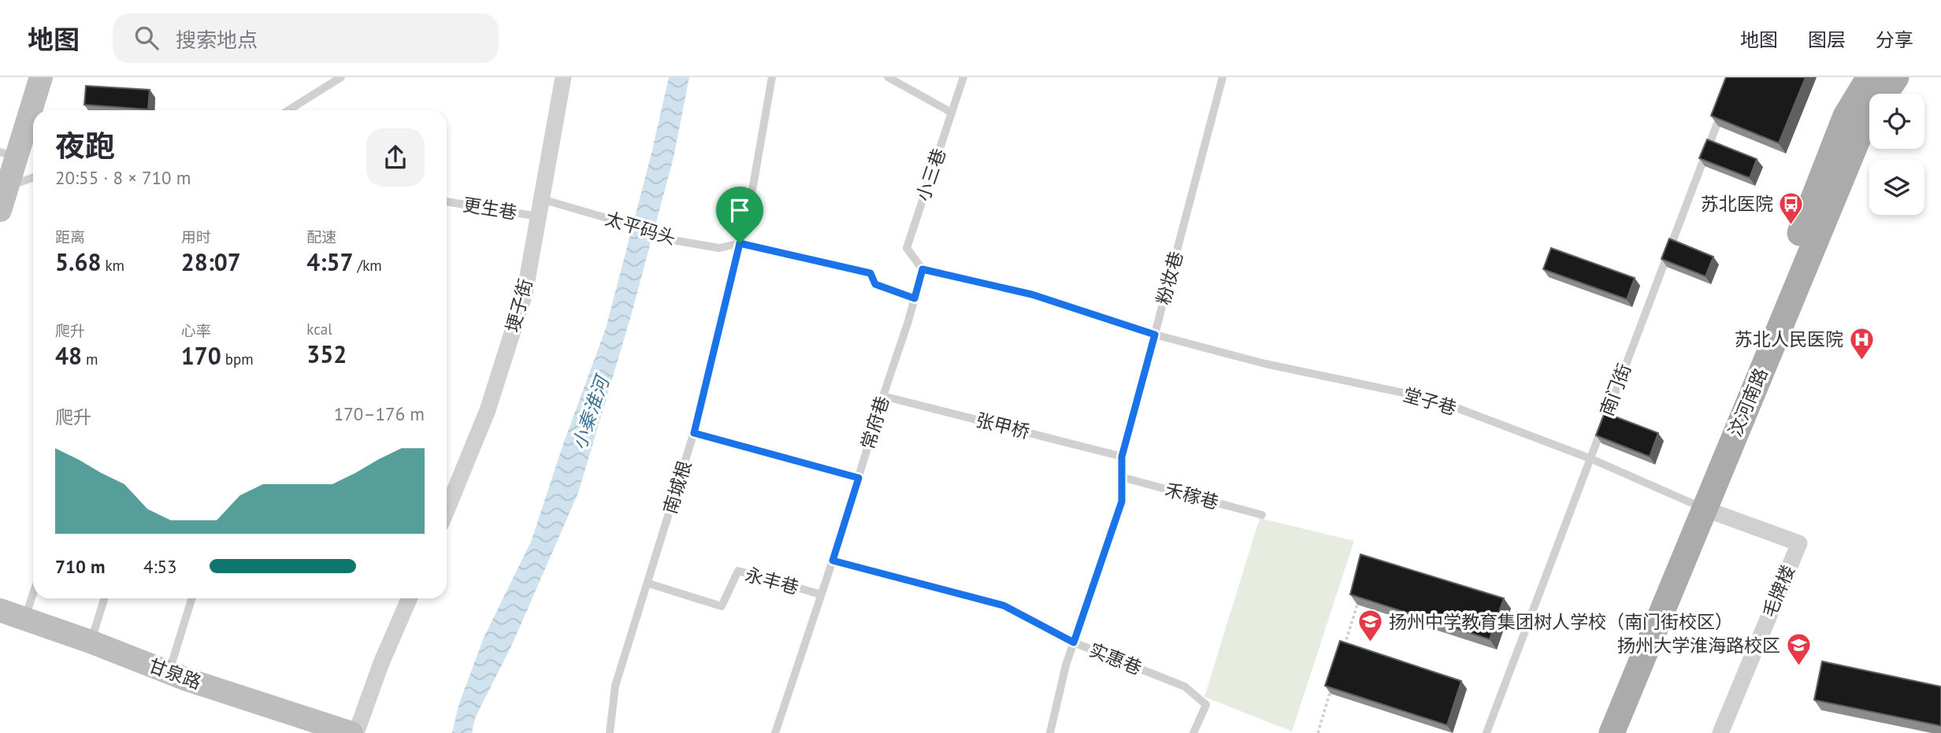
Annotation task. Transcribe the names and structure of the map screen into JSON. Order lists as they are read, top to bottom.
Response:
{
  "streets": {
    "main road": ["汶河南路"],
    "street": ["埂子街", "毛牌楼", "甘泉路"],
    "lane": [
      "小三巷",
      "更生巷",
      "太平码头",
      "粉妆巷",
      "南门街",
      "堂子巷",
      "常府巷",
      "张甲桥",
      "南城根",
      "禾稼巷",
      "永丰巷",
      "实惠巷"
    ]
  },
  "crossings": [
    ["小三巷", "堂子巷"],
    ["小三巷", "常府巷"],
    ["更生巷", "埂子街"],
    ["太平码头", "埂子街"],
    ["太平码头", "南城根"],
    ["粉妆巷", "堂子巷"],
    ["粉妆巷", "张甲桥"],
    ["粉妆巷", "禾稼巷"],
    ["粉妆巷", "实惠巷"],
    ["南门街", "堂子巷"],
    ["堂子巷", "汶河南路"],
    ["堂子巷", "常府巷"],
    ["堂子巷", "毛牌楼"],
    ["汶河南路", "毛牌楼"],
    ["常府巷", "张甲桥"],
    ["常府巷", "永丰巷"],
    ["常府巷", "实惠巷"],
    ["南城根", "永丰巷"]
  ],
  "water": ["小秦淮河"],
  "places": {
    "bus stop": ["苏北医院"],
    "hospital": ["苏北人民医院"],
    "school or university": ["扬州中学教育集团树人学校（南门街校区）", "扬州大学淮海路校区"]
  },
  "page": {
    "header": "地图",
    "search": "搜索地点",
    "nav": ["地图", "图层", "分享"],
    "heading": ["夜跑", "20:55 · 8 × 710 m"],
    "stats": [
      ["距离", "5.68 km"],
      ["用时", "28:07"],
      ["配速", "4:57 /km"],
      ["爬升", "48 m"],
      ["心率", "170 bpm"],
      ["kcal", "352"]
    ],
    "chart": ["爬升", "170–176 m"],
    "list": [
      {
        "name": "710 m",
        "note": "4:53"
      }
    ]
  }
}
